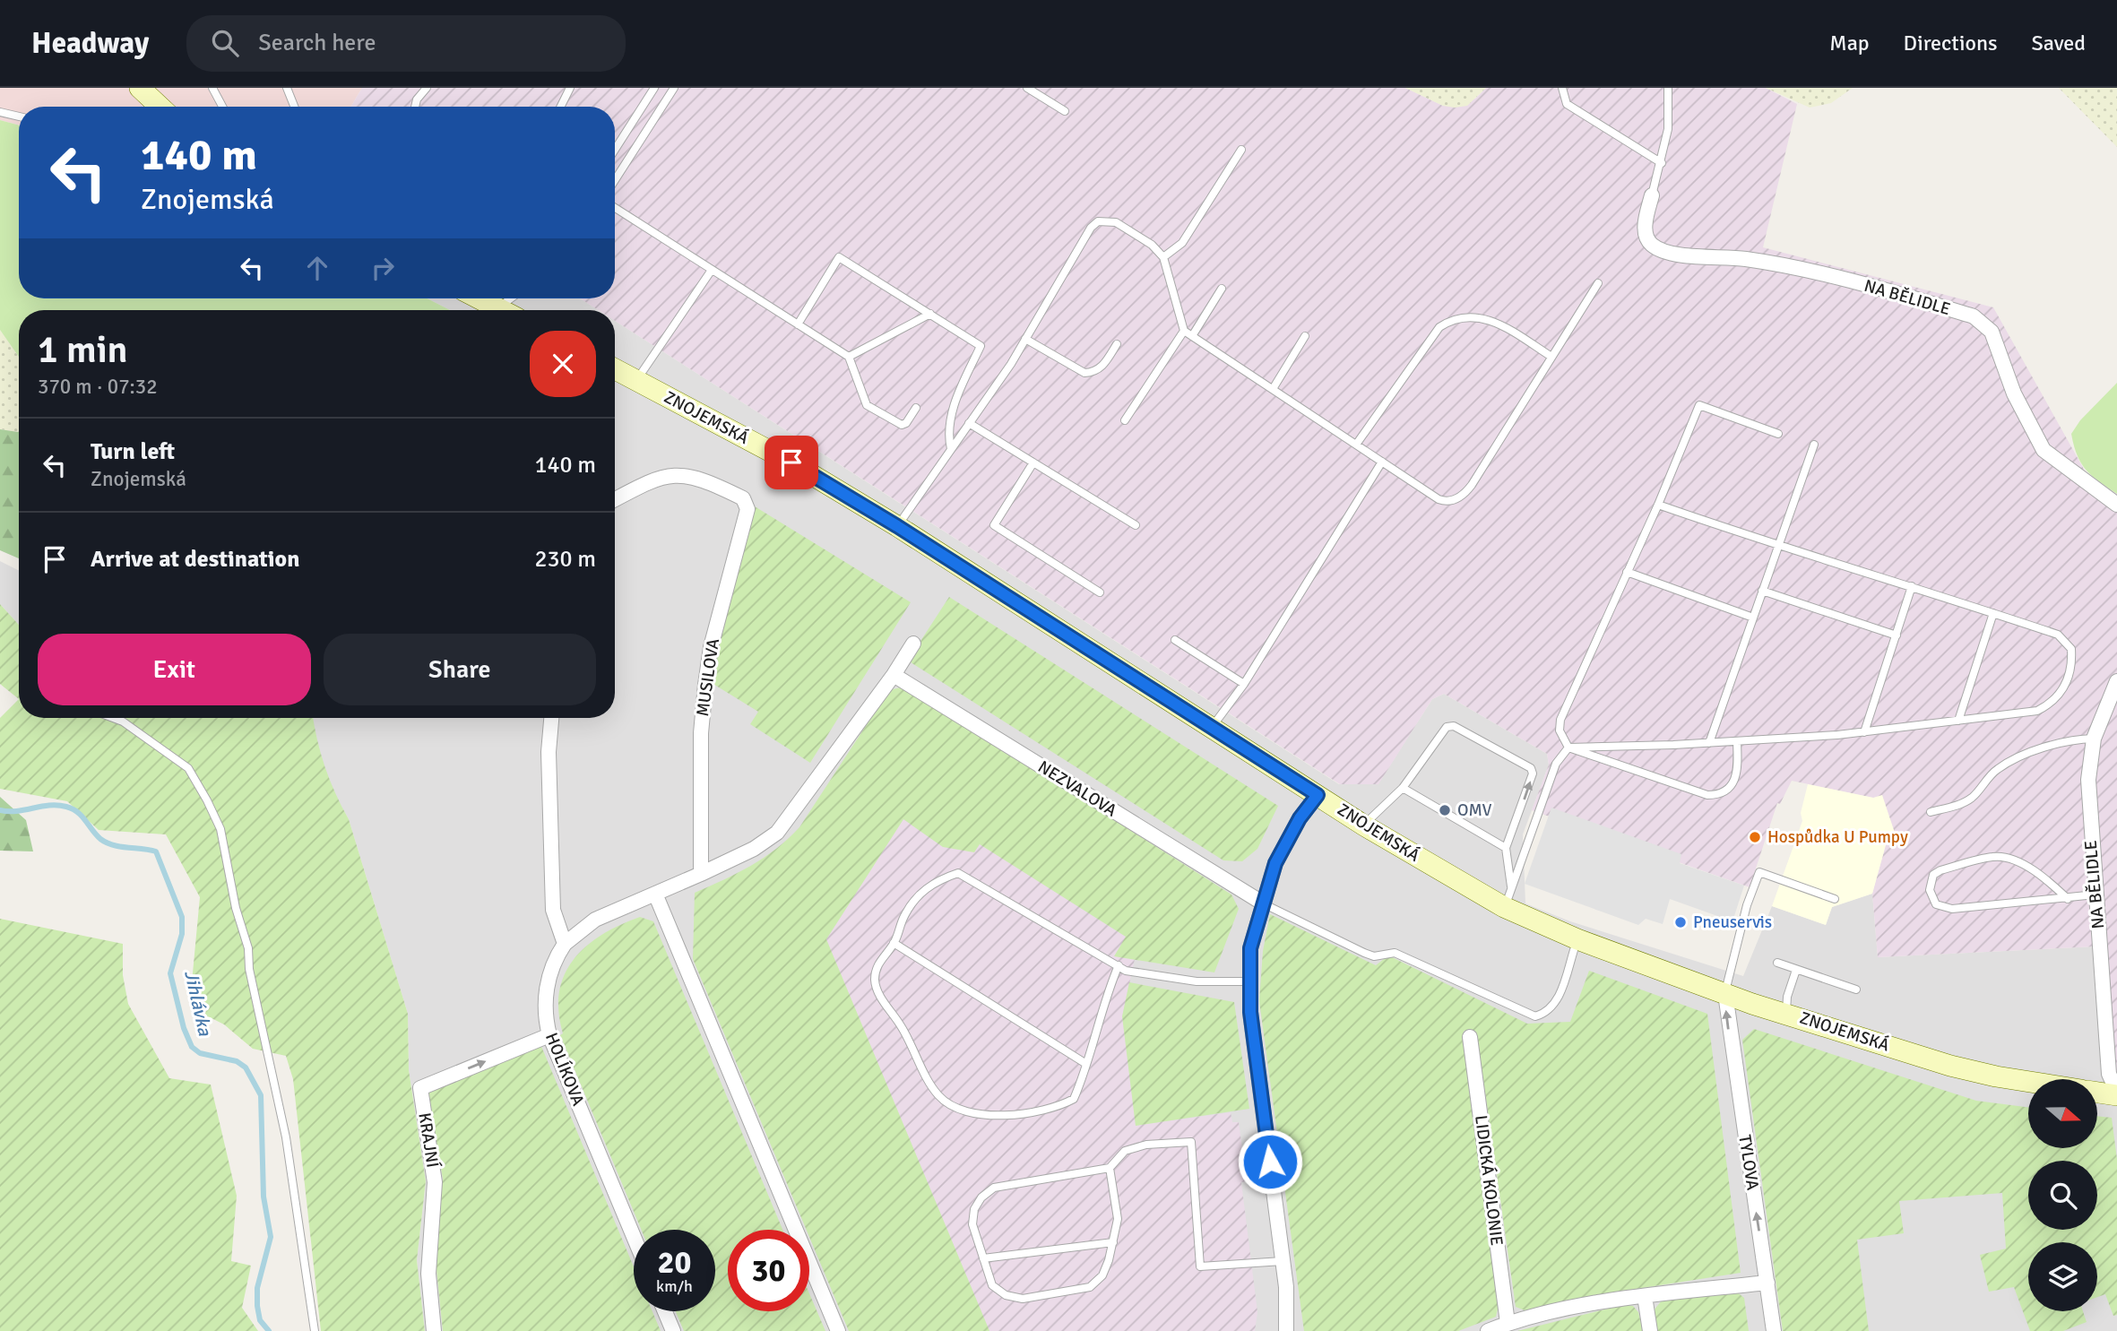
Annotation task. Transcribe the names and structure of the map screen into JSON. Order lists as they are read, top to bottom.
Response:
{
  "streets": {
    "main road": ["ZNOJEMSKÁ"],
    "street": [
      "NA BĚLIDLE",
      "MUSILOVA",
      "NEZVALOVA",
      "HOLÍKOVA",
      "KRAJNÍ",
      "TYLOVA",
      "LIDICKÁ KOLONIE"
    ]
  },
  "crossings": [
    ["ZNOJEMSKÁ", "TYLOVA"],
    ["HOLÍKOVA", "KRAJNÍ"]
  ],
  "one_way": ["KRAJNÍ", "TYLOVA"],
  "water": ["Jihlávka"],
  "places": ["OMV", "Hospůdka U Pumpy", "Pneuservis"],
  "north": "right",
  "page": {
    "header": "Headway",
    "search": "Search here",
    "nav": ["Map", "Directions", "Saved"],
    "turn": ["140 m", "Znojemská"],
    "heading": ["1 min", "370 m · 07:32"],
    "list": [
      {
        "name": "Turn left",
        "note": "Znojemská",
        "value": "140 m"
      },
      {
        "name": "Arrive at destination",
        "value": "230 m"
      }
    ],
    "buttons": ["Exit", "Share"],
    "speed": "20 km/h",
    "limit": "30"
  }
}
